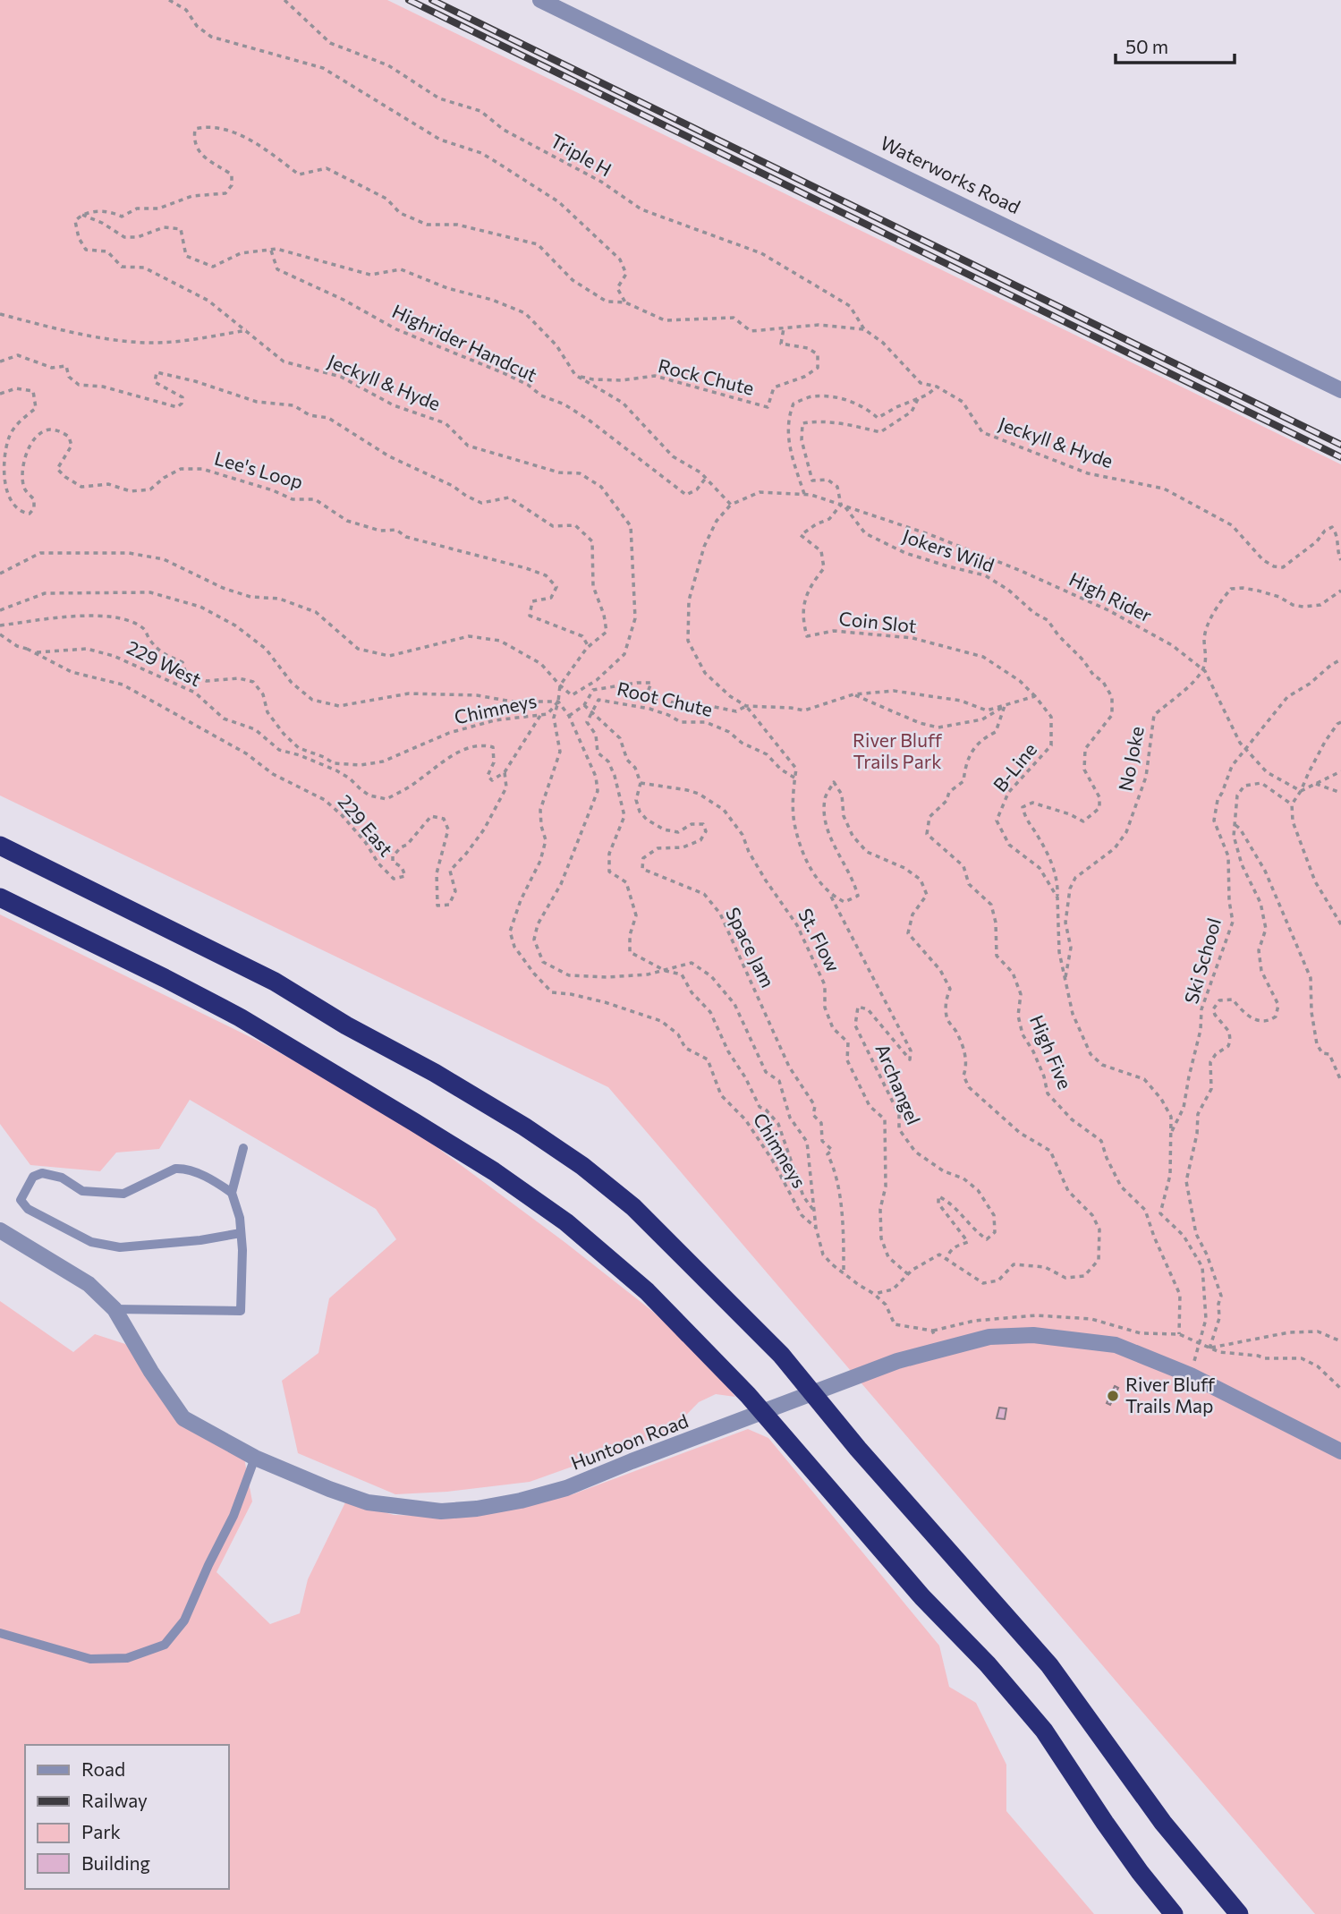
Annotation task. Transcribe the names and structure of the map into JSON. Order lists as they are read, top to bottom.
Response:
{
  "streets": {
    "street": ["Waterworks Road", "Huntoon Road"],
    "path": [
      "Triple H",
      "Highrider Handcut",
      "Rock Chute",
      "Jeckyll & Hyde",
      "Lee's Loop",
      "Jokers Wild",
      "High Rider",
      "Coin Slot",
      "229 West",
      "Root Chute",
      "Chimneys",
      "No Joke",
      "B-Line",
      "229 East",
      "St. Flow",
      "Space Jam",
      "Ski School",
      "High Five",
      "Archangel"
    ]
  },
  "crossings": [
    ["Triple H", "Jeckyll & Hyde"],
    ["Jokers Wild", "High Rider"],
    ["Jokers Wild", "Coin Slot"],
    ["Jokers Wild", "B-Line"],
    ["High Rider", "Coin Slot"],
    ["High Rider", "No Joke"],
    ["High Rider", "Ski School"],
    ["Coin Slot", "B-Line"],
    ["229 West", "229 East"],
    ["Root Chute", "Space Jam"],
    ["No Joke", "B-Line"],
    ["B-Line", "Ski School"],
    ["St. Flow", "Space Jam"]
  ],
  "parks": ["River Bluff Trails Park"],
  "places": ["River Bluff Trails Map"],
  "legend": [
    "Road",
    "Railway",
    "Park",
    "Building"
  ],
  "scale_bar": "50 m"
}
